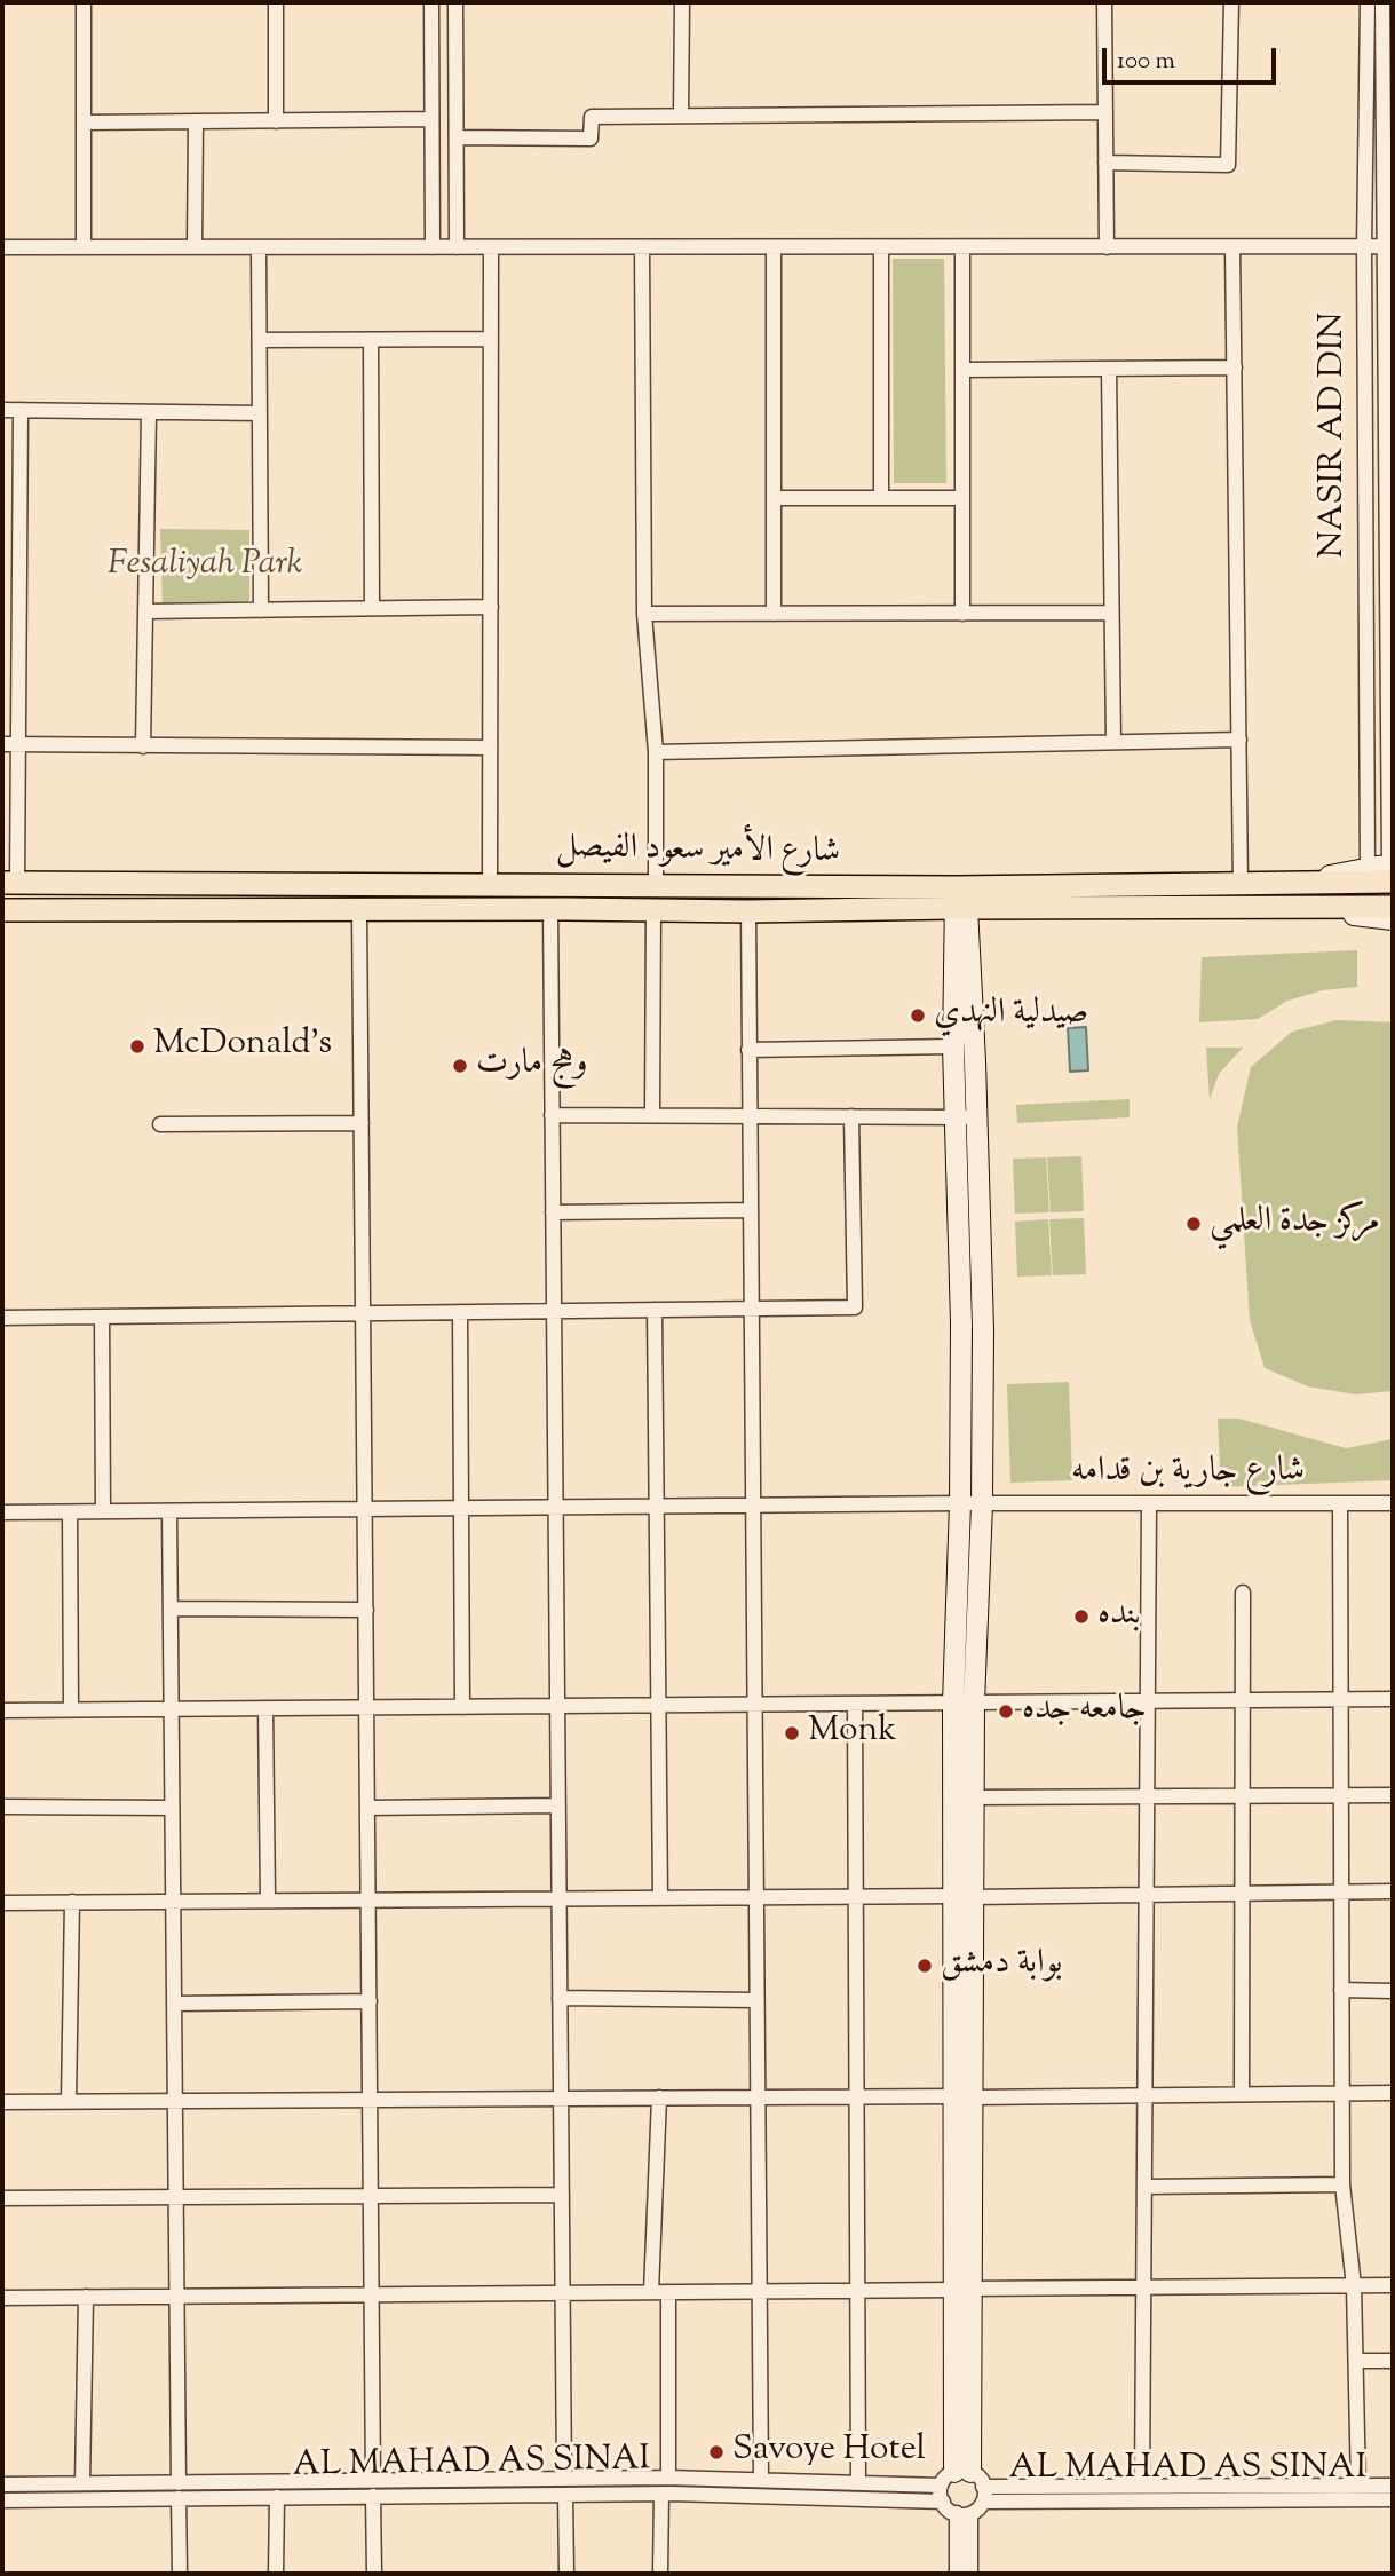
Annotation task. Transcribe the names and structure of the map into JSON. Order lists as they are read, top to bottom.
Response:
{
  "streets": {
    "main road": ["شارع الأمير سعود الفيصل"],
    "street": ["NASIR AD DIN", "شارع جارية بن قدامه", "AL MAHAD AS SINAI"]
  },
  "crossings": [
    ["NASIR AD DIN", "شارع الأمير سعود الفيصل"]
  ],
  "parks": ["Fesaliyah Park"],
  "places": [
    "صيدلية النهدي",
    "McDonald's",
    "وهج مارت",
    "مركز جدة العلمي",
    "بنده",
    "جامعه جده",
    "Monk",
    "بوابة دمشق",
    "Savoye Hotel"
  ],
  "scale_bar": "100 m"
}
